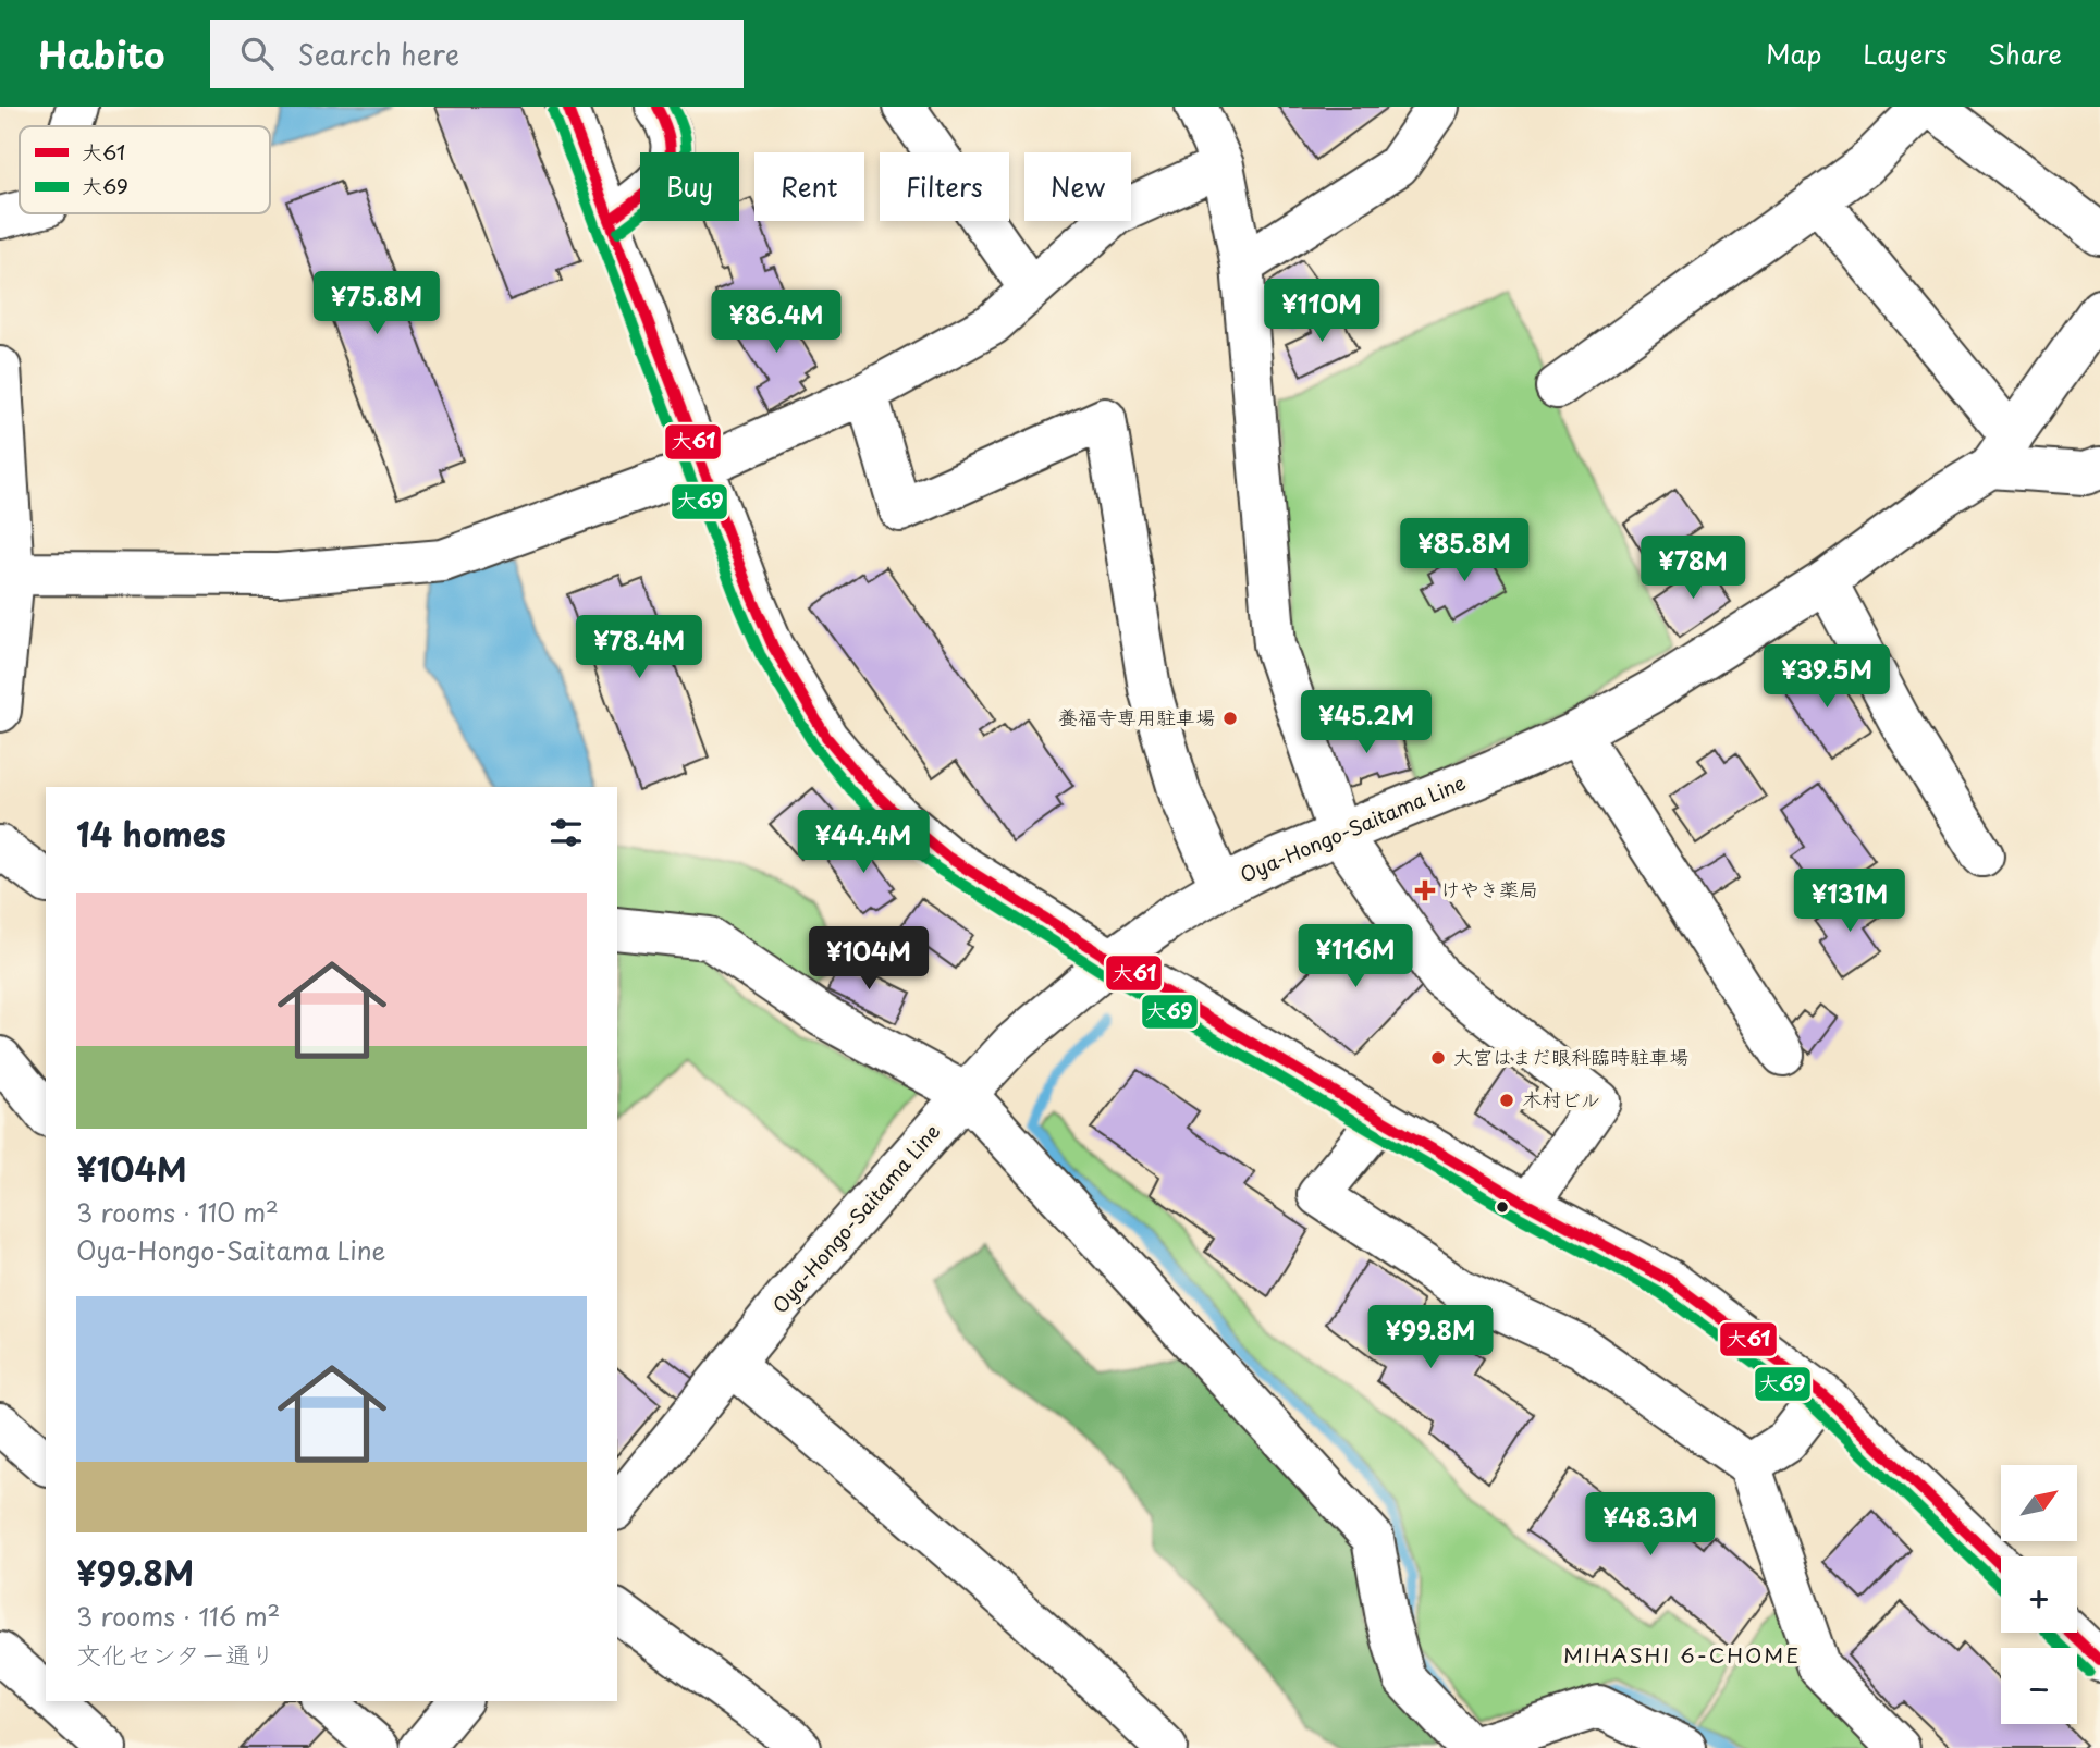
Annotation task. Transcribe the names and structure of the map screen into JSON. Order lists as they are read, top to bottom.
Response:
{
  "streets": {
    "street": ["Oya-Hongo-Saitama Line"]
  },
  "districts": ["MIHASHI 6-CHOME"],
  "places": {
    "other": ["養福寺専用駐車場", "大宮はまだ眼科臨時駐車場", "木村ビル"],
    "health": ["けやき薬局"]
  },
  "lines": ["transit line 大61", "transit line 大69"],
  "legend": ["大61", "大69"],
  "north": "top right",
  "page": {
    "header": "Habito",
    "search": "Search here",
    "nav": ["Map", "Layers", "Share"],
    "chip": [
      "Buy",
      "Rent",
      "Filters",
      "New"
    ],
    "price": [
      "¥75.8M",
      "¥110M",
      "¥86.4M",
      "¥85.8M",
      "¥78M",
      "¥78.4M",
      "¥39.5M",
      "¥45.2M",
      "¥44.4M",
      "¥131M",
      "¥116M",
      "¥104M",
      "¥99.8M",
      "¥48.3M"
    ],
    "heading": "14 homes",
    "list": [
      {
        "name": "¥104M",
        "note": "3 rooms · 110 m² · Oya-Hongo-Saitama Line"
      },
      {
        "name": "¥99.8M",
        "note": "3 rooms · 116 m² · 文化センター通り"
      }
    ],
    "map_buttons": ["+", "−"]
  }
}
